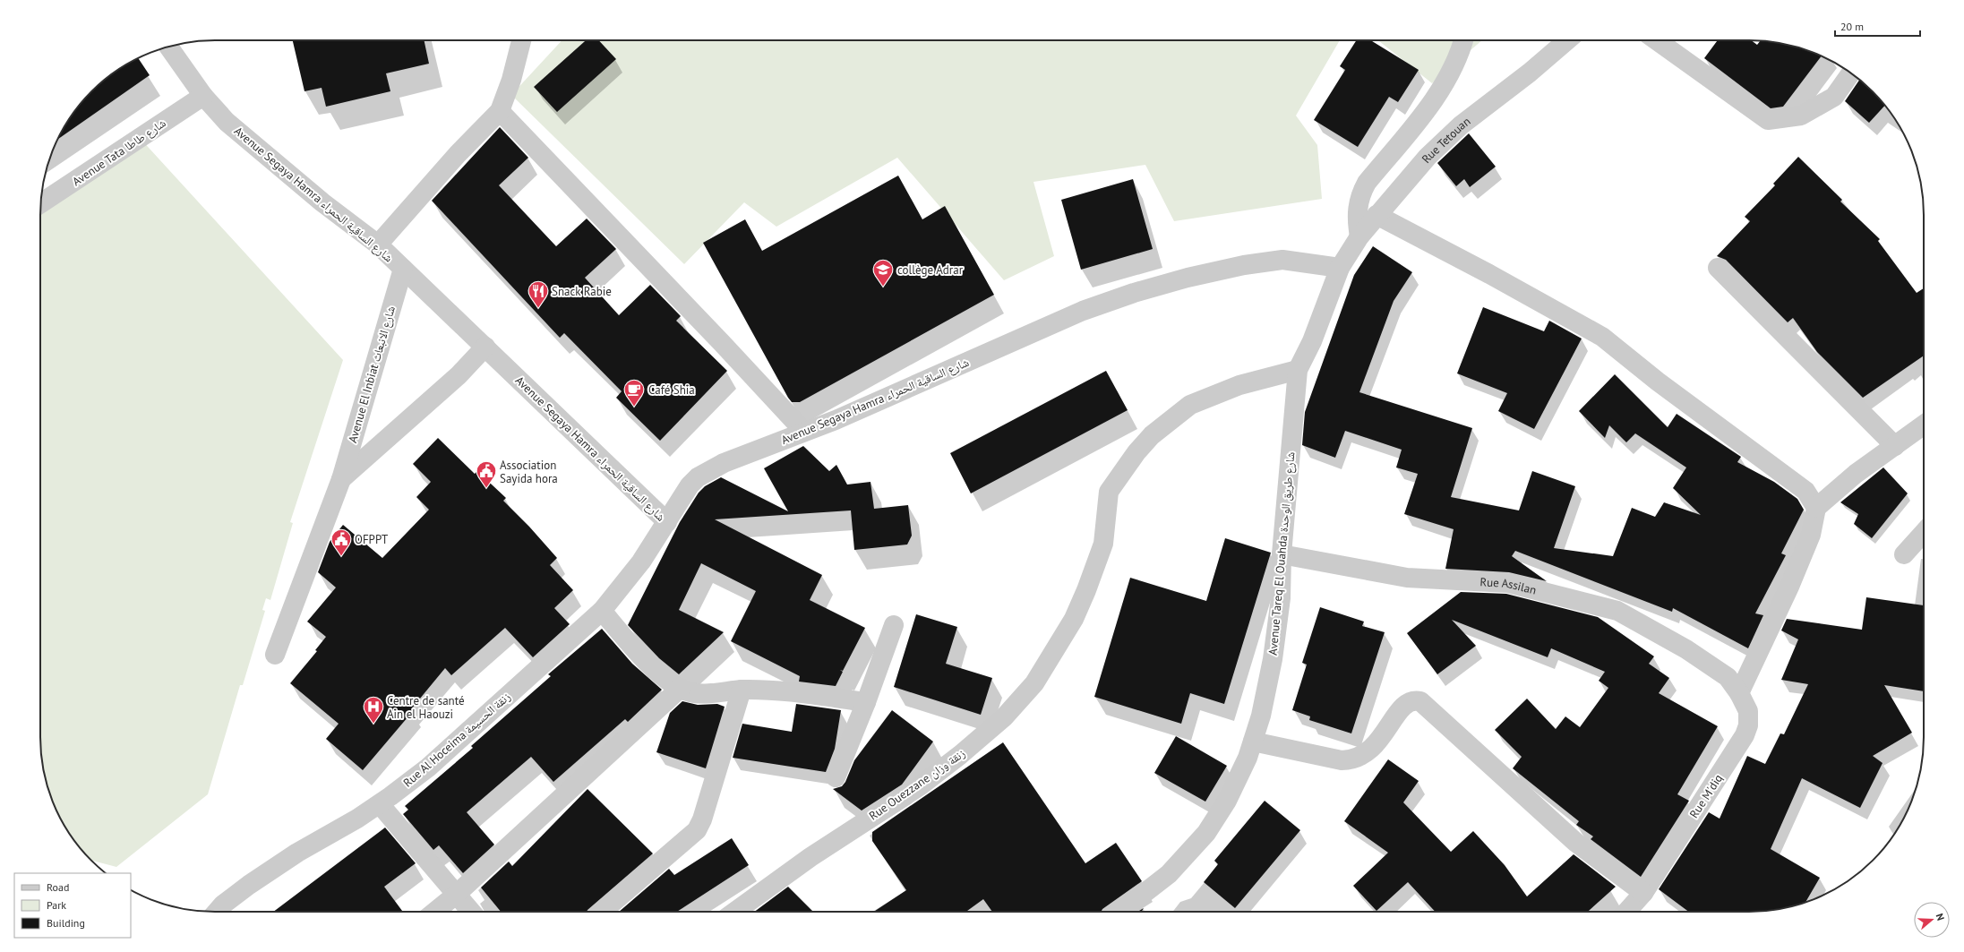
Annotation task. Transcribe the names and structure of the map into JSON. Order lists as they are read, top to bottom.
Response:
{
  "streets": {
    "street": [
      "Rue Tetouan",
      "Avenue Tata شارع طاطا",
      "Avenue Segaya Hamra شارع الساقية الحمراء",
      "Avenue El Inbiat شارع الانبعاث",
      "Avenue Tareq El Ouahda شارع طريق الوحدة",
      "Rue Assilan",
      "Rue Al Hoceima زنقة الحسيمة",
      "Rue Ouezzane زنقة وزان",
      "Rue M'diq"
    ]
  },
  "crossings": [
    ["Rue Tetouan", "Avenue Segaya Hamra شارع الساقية الحمراء"],
    ["Rue Tetouan", "Avenue Tareq El Ouahda شارع طريق الوحدة"],
    ["Avenue Tata شارع طاطا", "Avenue Segaya Hamra شارع الساقية الحمراء"],
    ["Avenue Segaya Hamra شارع الساقية الحمراء", "Avenue El Inbiat شارع الانبعاث"],
    ["Avenue Segaya Hamra شارع الساقية الحمراء", "Avenue Tareq El Ouahda شارع طريق الوحدة"],
    ["Avenue Segaya Hamra شارع الساقية الحمراء", "Rue Al Hoceima زنقة الحسيمة"],
    ["Avenue Tareq El Ouahda شارع طريق الوحدة", "Rue Assilan"],
    ["Avenue Tareq El Ouahda شارع طريق الوحدة", "Rue Ouezzane زنقة وزان"],
    ["Rue Assilan", "Rue M'diq"]
  ],
  "places": {
    "school or university": ["collège Adrar"],
    "restaurant": ["Snack Rabie"],
    "cafe": ["Café Shia"],
    "public building": ["Association Sayida hora", "OFPPT"],
    "hospital": ["Centre de santé Ain el Haouzi"]
  },
  "legend": ["Road", "Park", "Building"],
  "scale_bar": "20 m",
  "north": "right"
}
